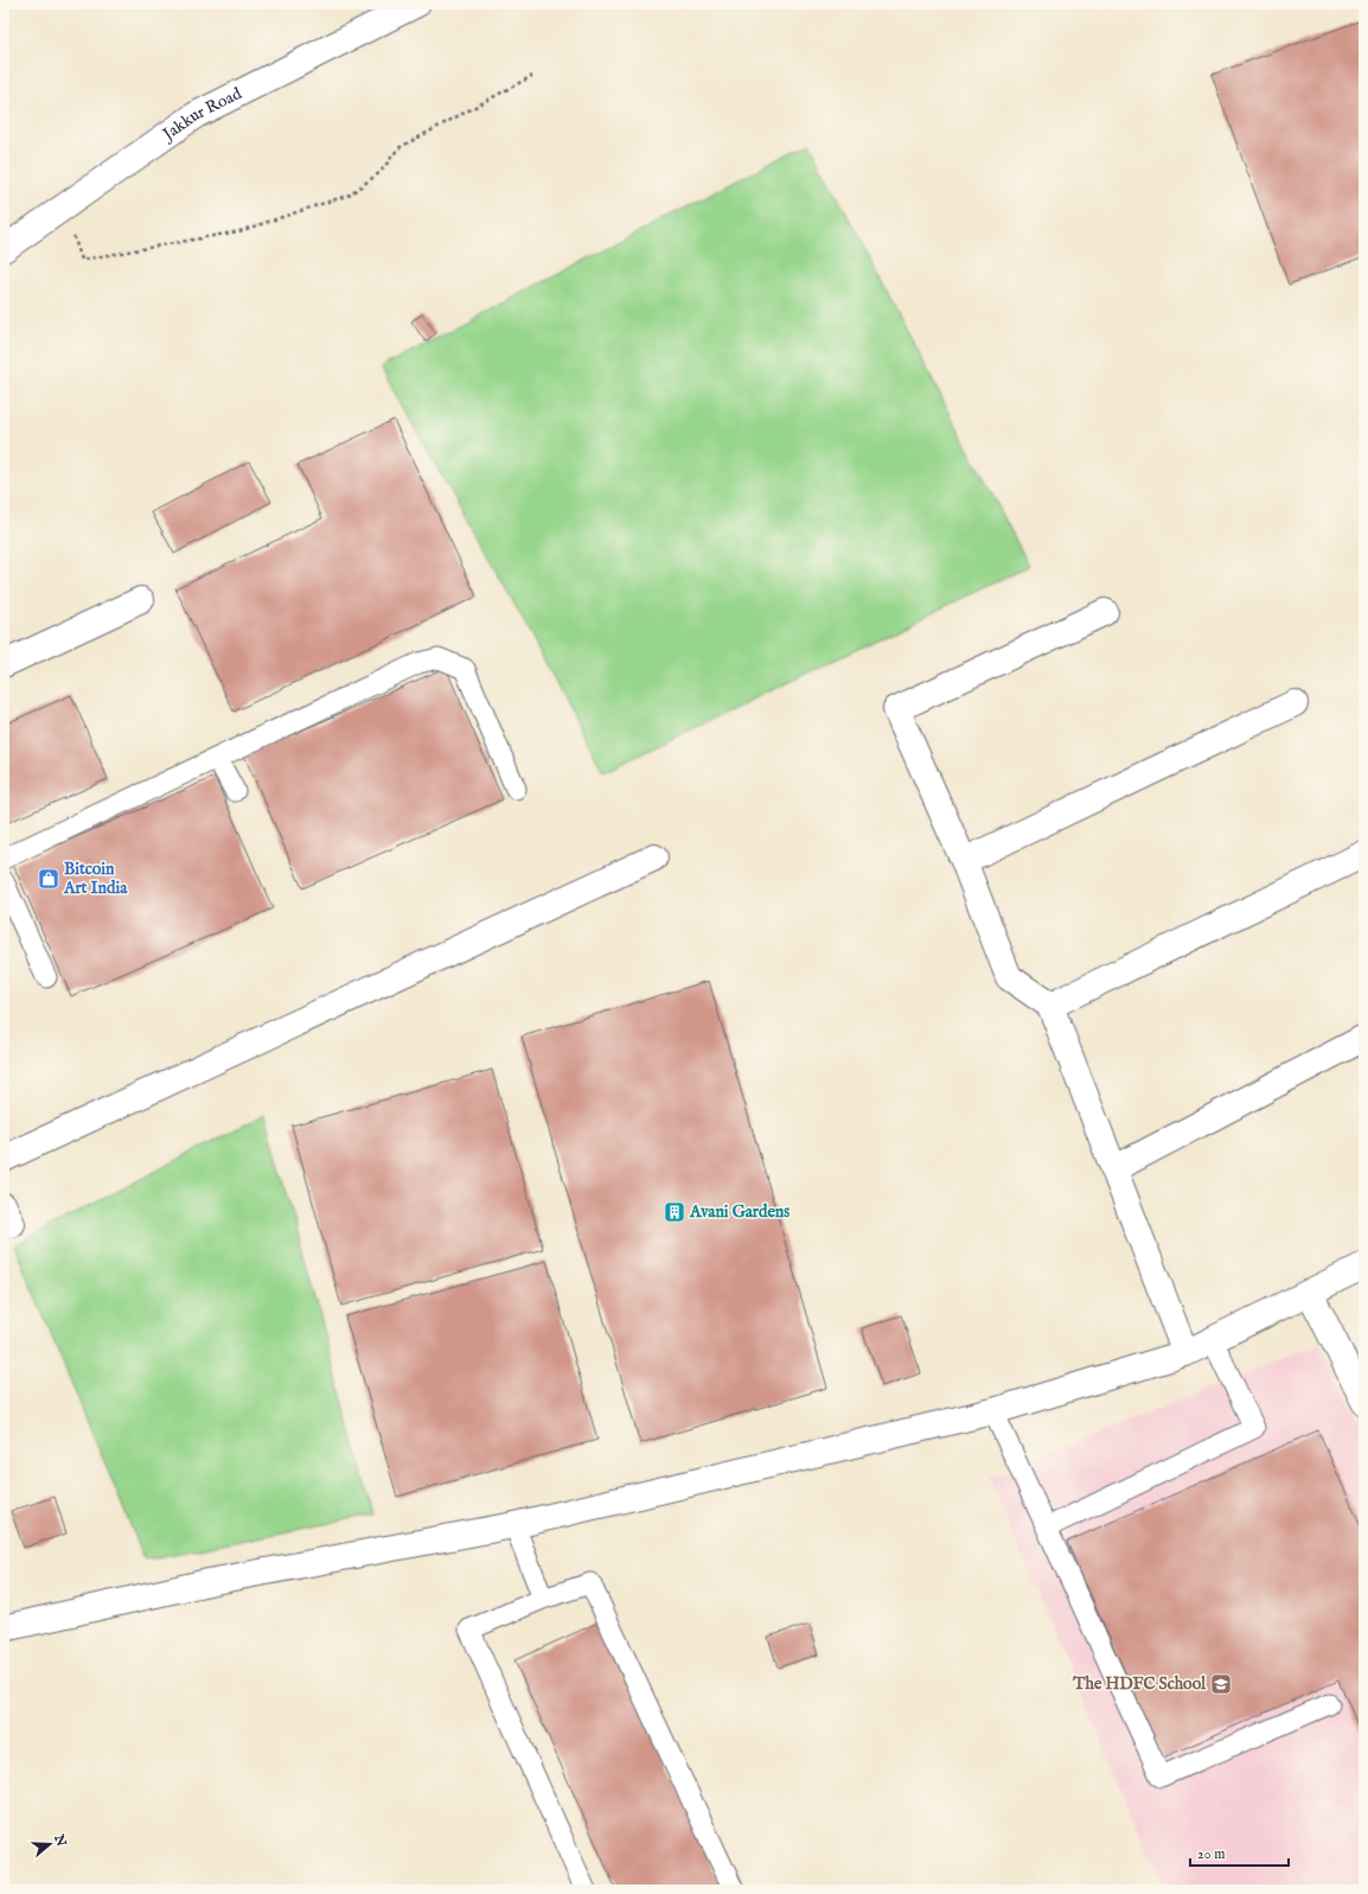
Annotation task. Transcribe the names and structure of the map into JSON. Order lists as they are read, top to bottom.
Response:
{
  "streets": {
    "street": ["Jakkur Road"]
  },
  "places": {
    "shop": ["Bitcoin Art India"],
    "building": ["Avani Gardens"],
    "school or university": ["The HDFC School"]
  },
  "scale_bar": "20 m",
  "north": "right"
}
